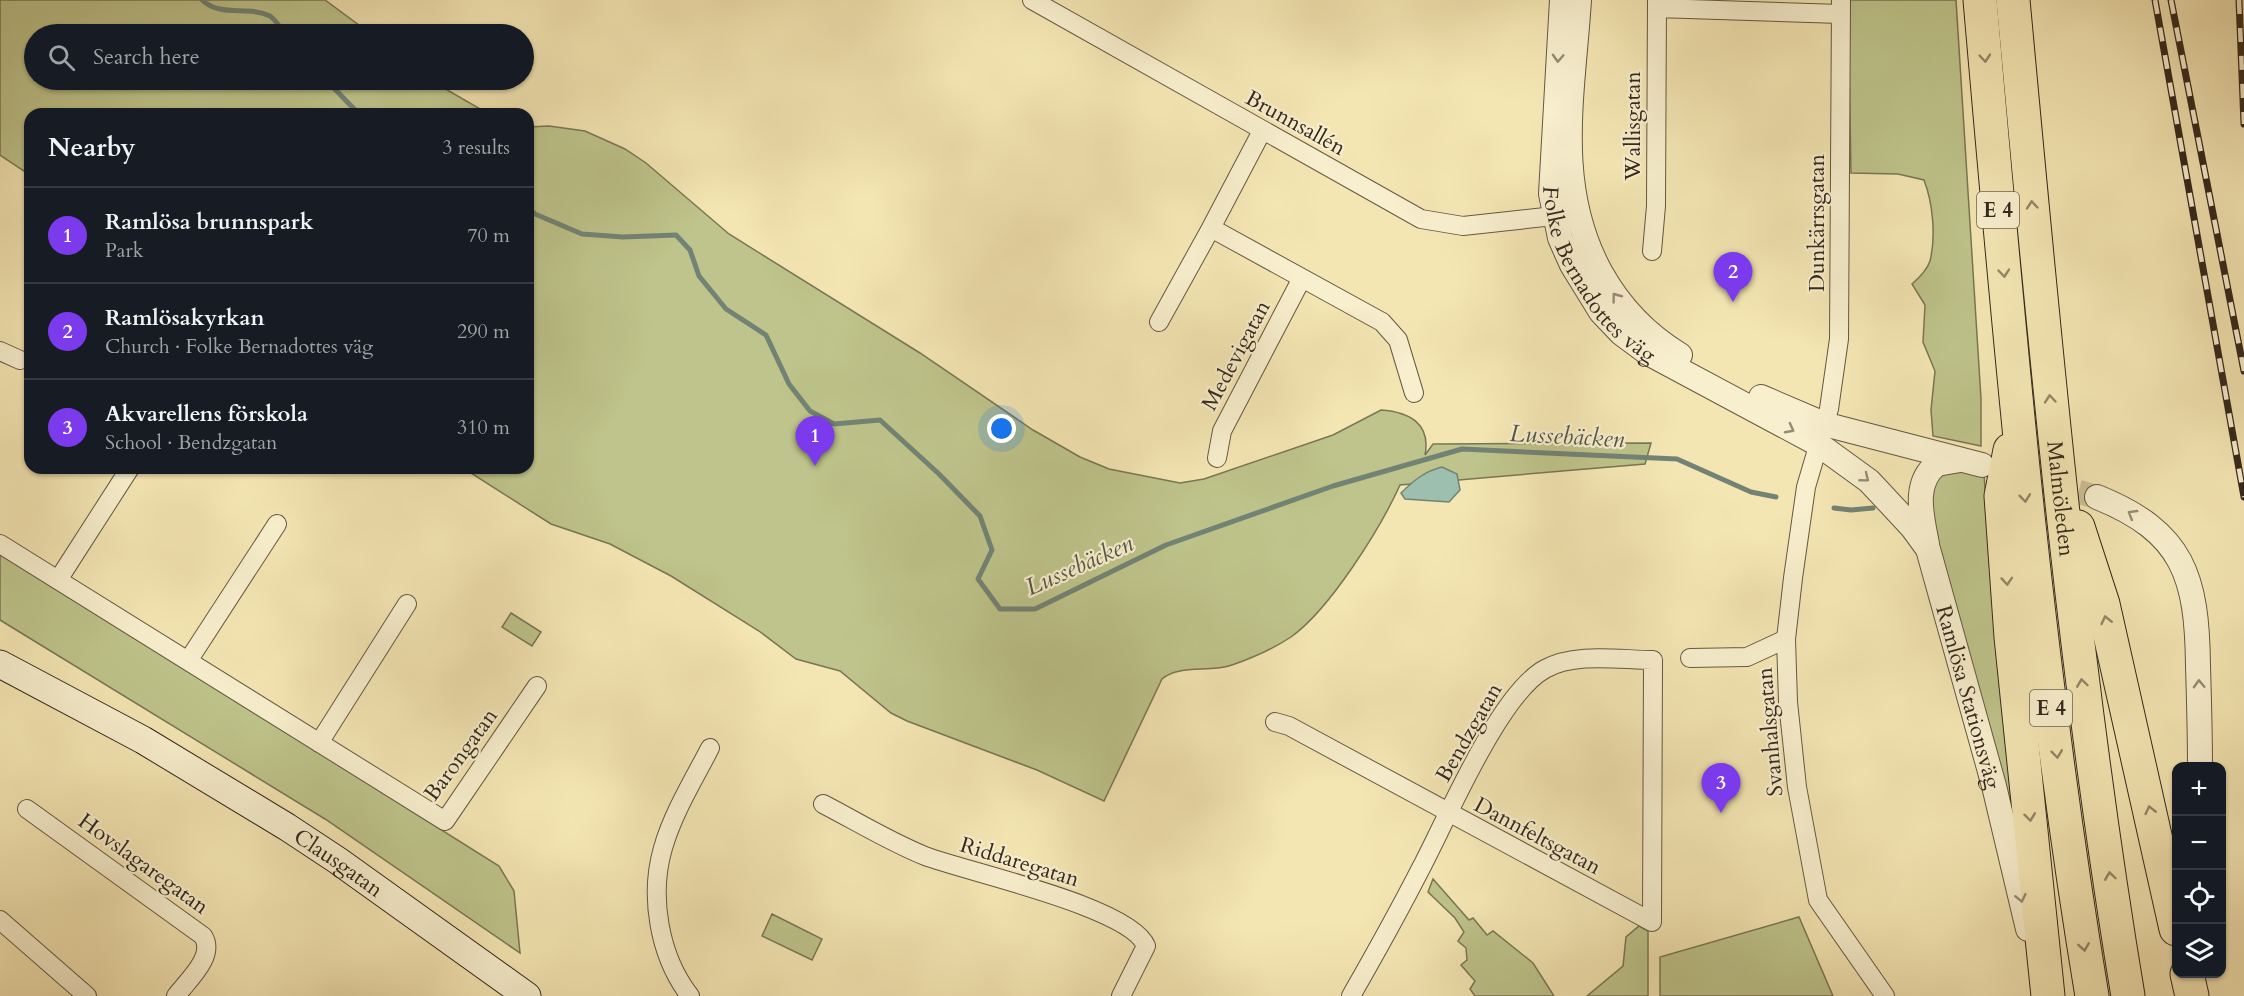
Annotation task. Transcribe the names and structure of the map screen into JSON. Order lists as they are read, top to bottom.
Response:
{
  "streets": {
    "highway": ["E 4", "Malmöleden"],
    "main road": ["Clausgatan"],
    "street": [
      "Brunnsallén",
      "Wallisgatan",
      "Dunkärrsgatan",
      "Folke Bernadottes väg",
      "Medevigatan",
      "Ramlösa Stationsväg",
      "Bendzgatan",
      "Svanhalsgatan",
      "Barongatan",
      "Dannfeltsgatan",
      "Riddaregatan",
      "Hovslagaregatan"
    ]
  },
  "crossings": [
    ["Brunnsallén", "Folke Bernadottes väg"],
    ["Dunkärrsgatan", "Folke Bernadottes väg"],
    ["Dunkärrsgatan", "Ramlösa Stationsväg"],
    ["Dunkärrsgatan", "Svanhalsgatan"],
    ["Folke Bernadottes väg", "Ramlösa Stationsväg"],
    ["Folke Bernadottes väg", "Svanhalsgatan"],
    ["Ramlösa Stationsväg", "Svanhalsgatan"],
    ["Bendzgatan", "Dannfeltsgatan"]
  ],
  "one_way": ["Ramlösa Stationsväg"],
  "water": ["Lussebäcken"],
  "page": {
    "search": "Search here",
    "heading": ["Nearby", "3 results"],
    "list": [
      {
        "mark": "1",
        "name": "Ramlösa brunnspark",
        "note": "Park",
        "value": "70 m"
      },
      {
        "mark": "2",
        "name": "Ramlösakyrkan",
        "note": "Church · Folke Bernadottes väg",
        "value": "290 m"
      },
      {
        "mark": "3",
        "name": "Akvarellens förskola",
        "note": "School · Bendzgatan",
        "value": "310 m"
      }
    ],
    "pins": ["2", "1", "3"],
    "map_buttons": ["+", "−"]
  }
}
